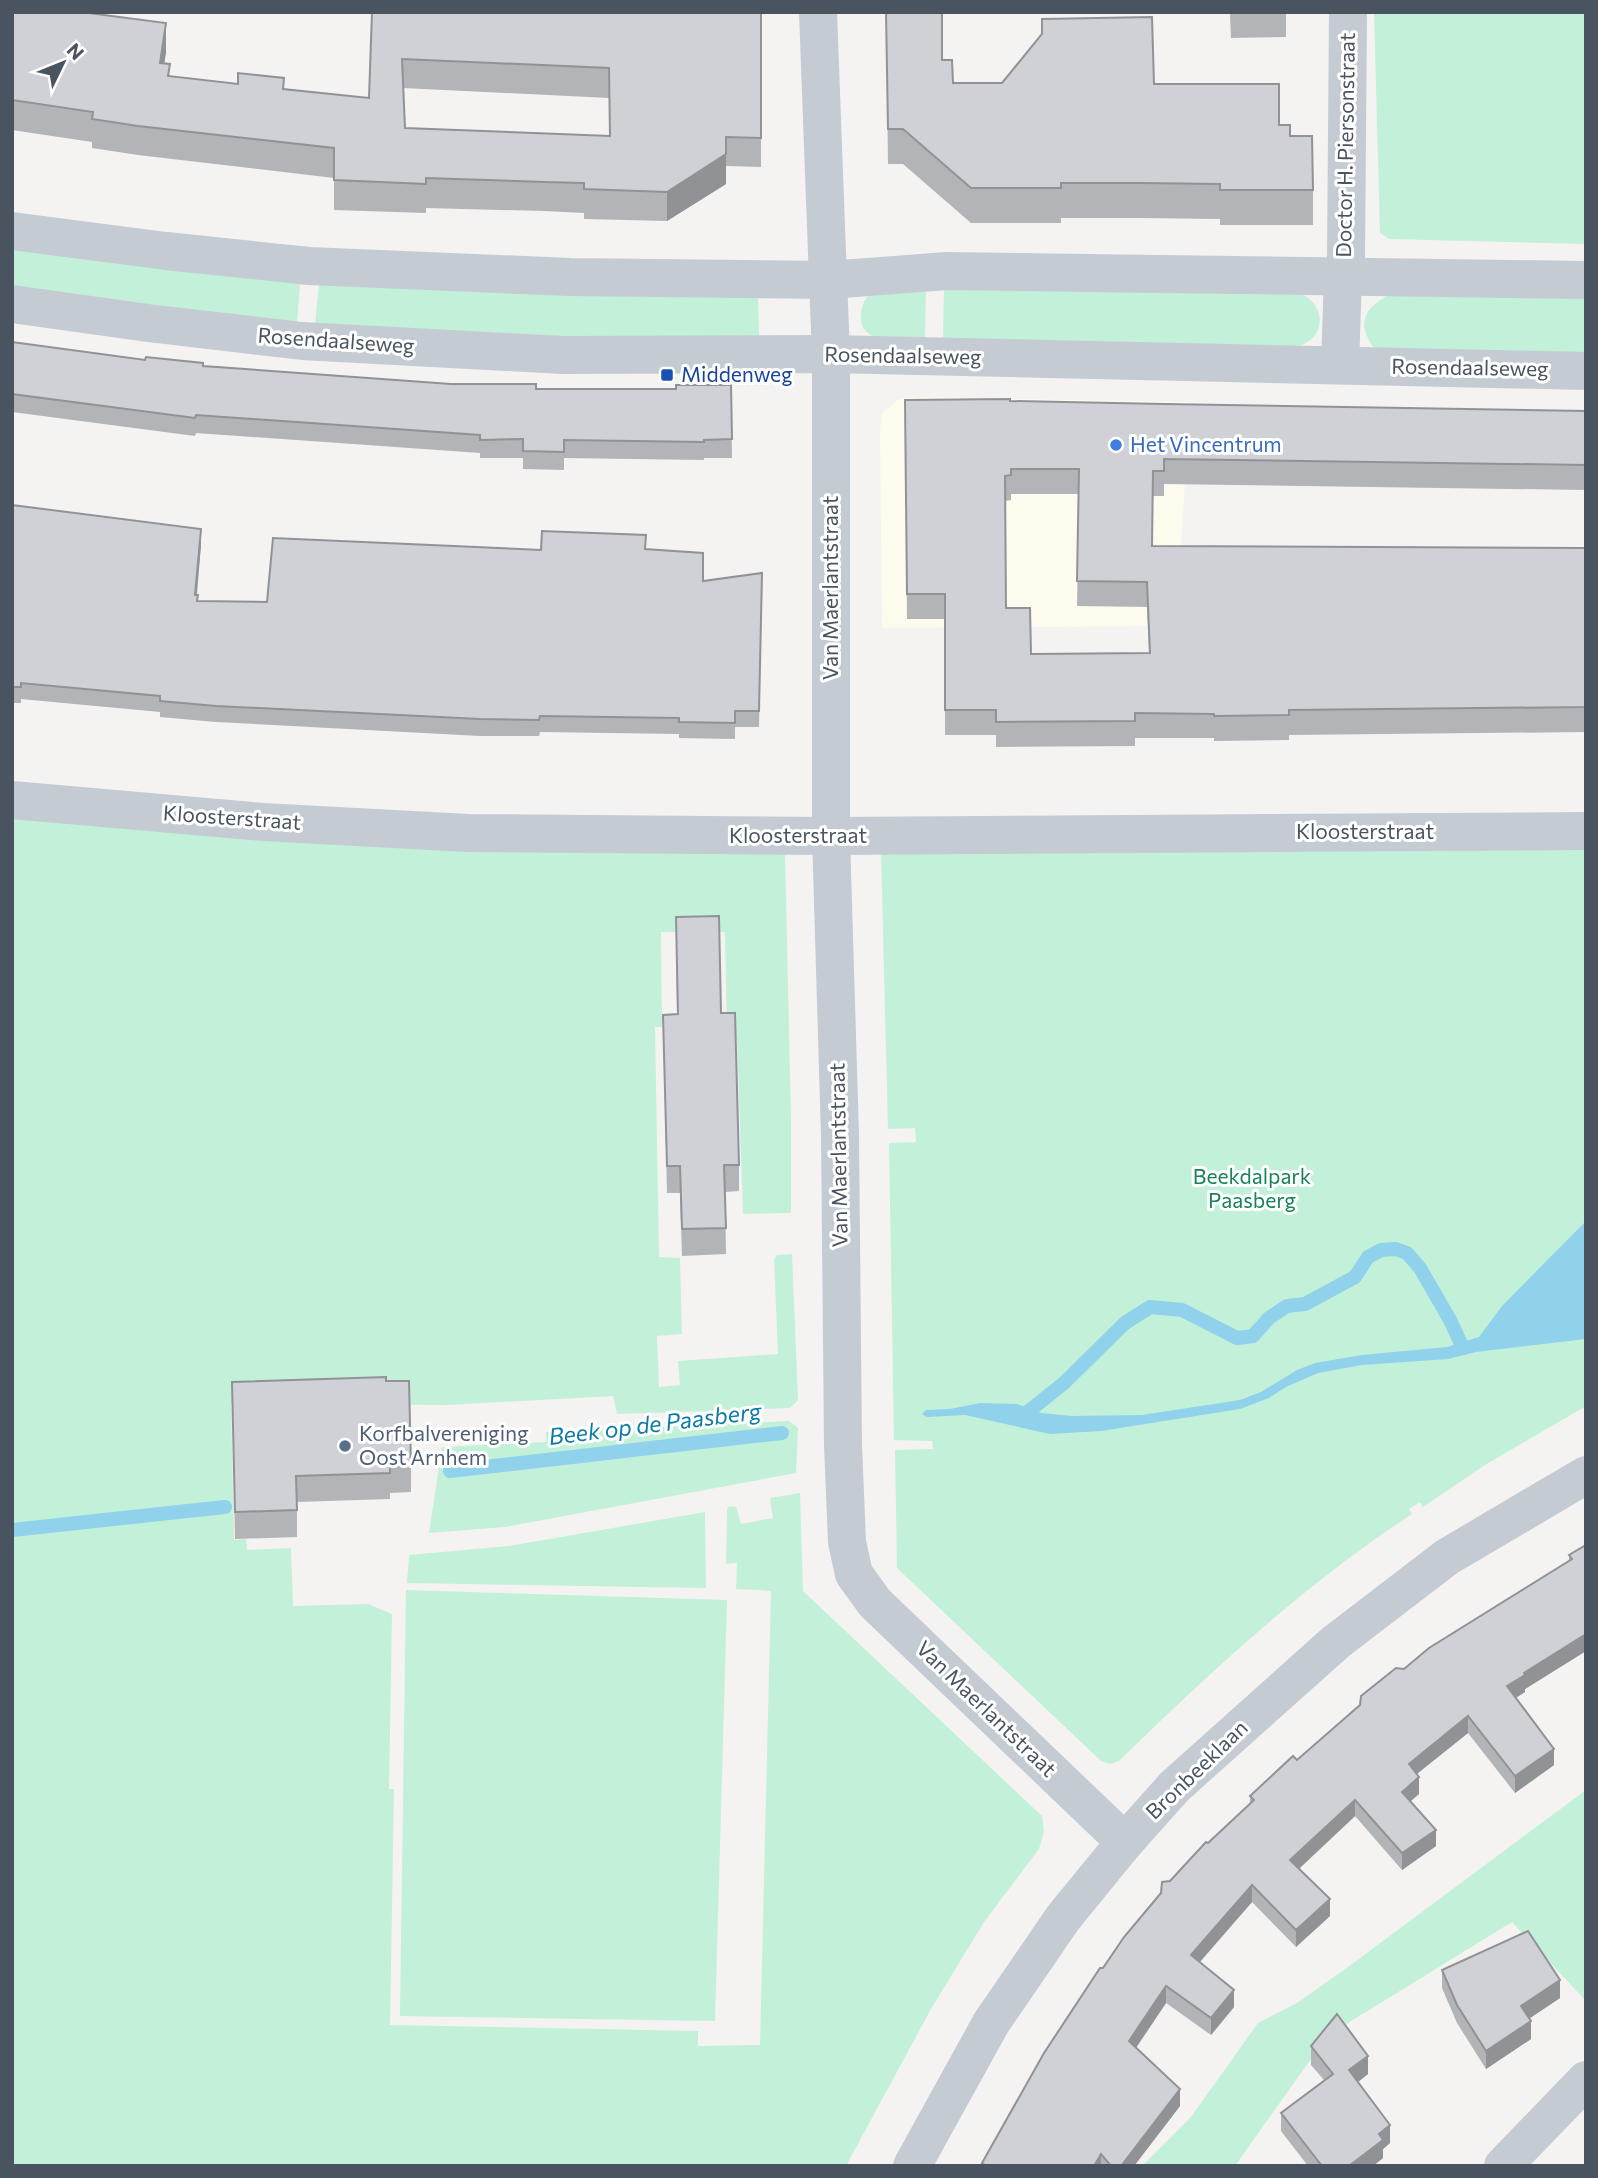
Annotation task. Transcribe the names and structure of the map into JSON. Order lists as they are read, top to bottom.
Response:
{
  "streets": {
    "street": [
      "Doctor H. Piersonstraat",
      "Rosendaalseweg",
      "Van Maerlantstraat",
      "Kloosterstraat",
      "Bronbeeklaan"
    ]
  },
  "crossings": [
    ["Doctor H. Piersonstraat", "Rosendaalseweg"],
    ["Rosendaalseweg", "Van Maerlantstraat"],
    ["Van Maerlantstraat", "Kloosterstraat"],
    ["Van Maerlantstraat", "Bronbeeklaan"]
  ],
  "water": ["Beek op de Paasberg"],
  "parks": ["Beekdalpark Paasberg"],
  "places": {
    "transit": ["Middenweg"],
    "other": ["Het Vincentrum", "Korfbalvereniging Oost Arnhem"]
  },
  "north": "top right"
}
